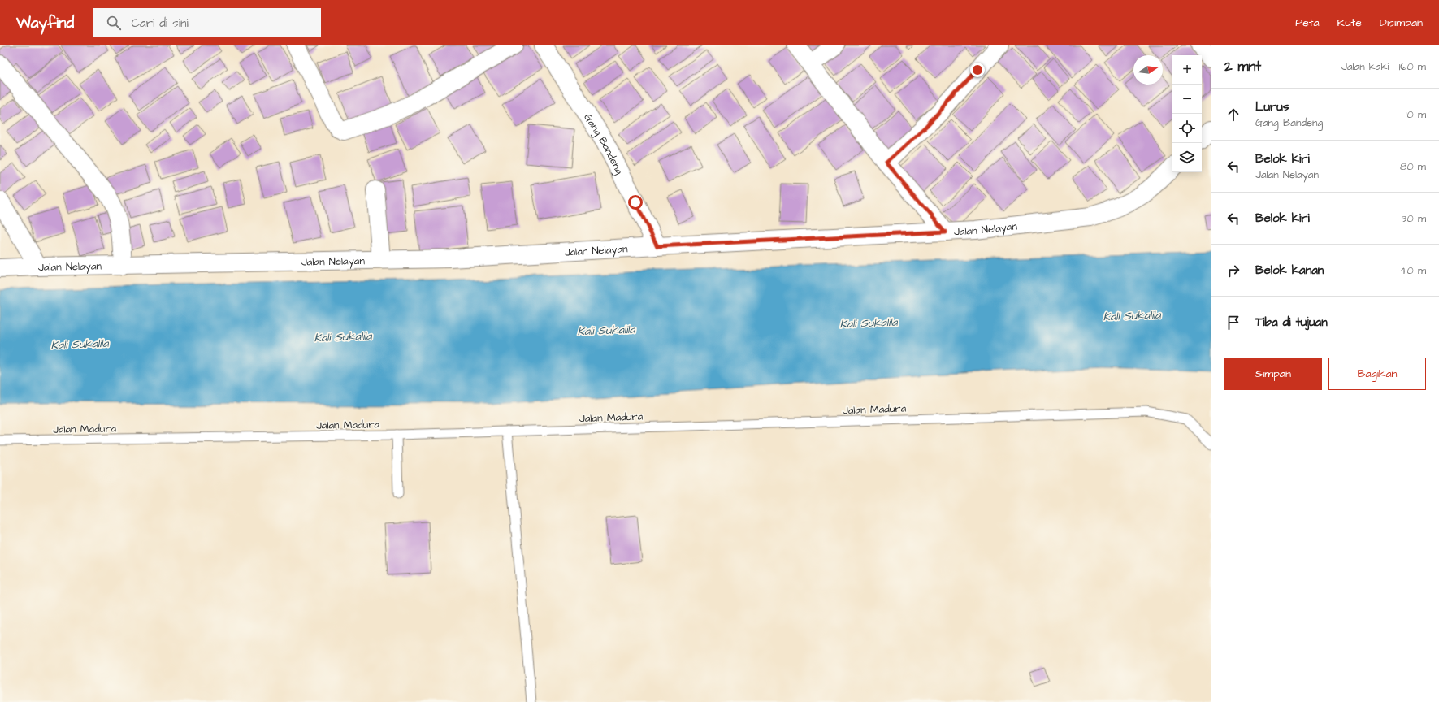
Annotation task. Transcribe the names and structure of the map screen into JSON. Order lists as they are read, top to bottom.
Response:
{
  "streets": {
    "street": ["Gang Bandeng", "Jalan Nelayan"],
    "lane": ["Jalan Madura"]
  },
  "crossings": [
    ["Gang Bandeng", "Jalan Nelayan"]
  ],
  "water": ["Kali Sukalila"],
  "north": "right",
  "page": {
    "header": "Wayfind",
    "search": "Cari di sini",
    "nav": ["Peta", "Rute", "Disimpan"],
    "heading": ["2 mnt", "Jalan kaki · 160 m"],
    "map_buttons": ["+", "−"],
    "list": [
      ["Lurus", "Gang Bandeng", "10 m"],
      ["Belok kiri", "Jalan Nelayan", "80 m"],
      ["Belok kiri", "30 m"],
      ["Belok kanan", "40 m"],
      "Tiba di tujuan"
    ],
    "buttons": ["Simpan", "Bagikan"]
  }
}
